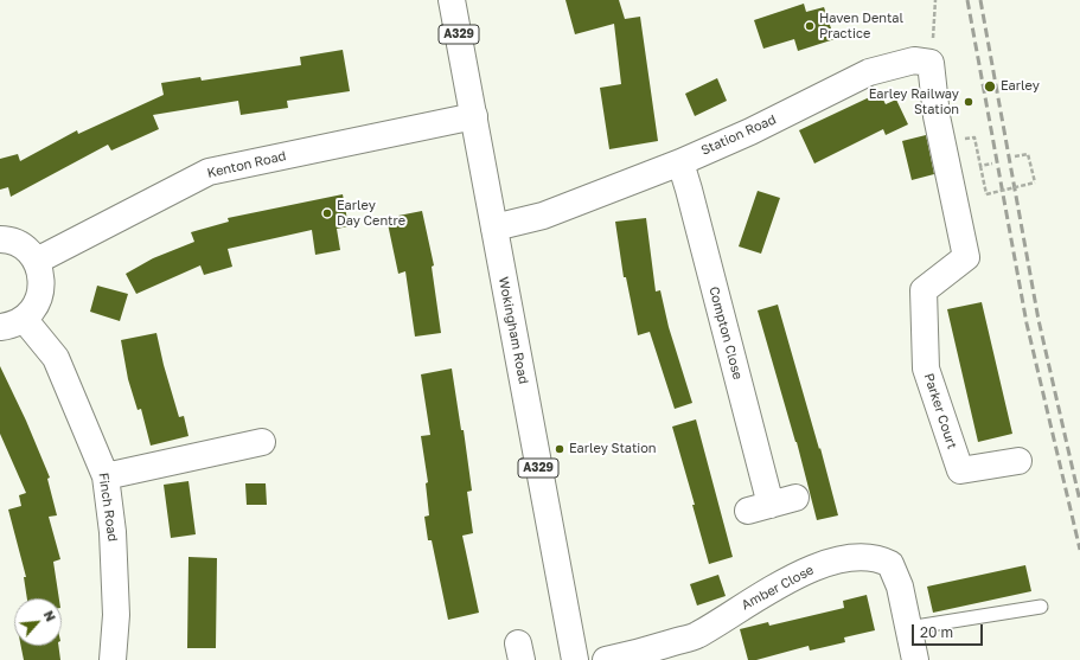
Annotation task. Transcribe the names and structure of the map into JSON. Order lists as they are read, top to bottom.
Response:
{
  "streets": {
    "street": [
      "A329",
      "Station Road",
      "Kenton Road",
      "Wokingham Road",
      "Compton Close",
      "Parker Court",
      "Finch Road",
      "Amber Close"
    ]
  },
  "crossings": [
    ["Station Road", "Wokingham Road"],
    ["Station Road", "Compton Close"],
    ["Station Road", "Parker Court"],
    ["Kenton Road", "Wokingham Road"]
  ],
  "places": [
    "Haven Dental Practice",
    "Earley",
    "Earley Railway Station",
    "Earley Day Centre",
    "Earley Station"
  ],
  "scale_bar": "20 m",
  "north": "top right"
}
